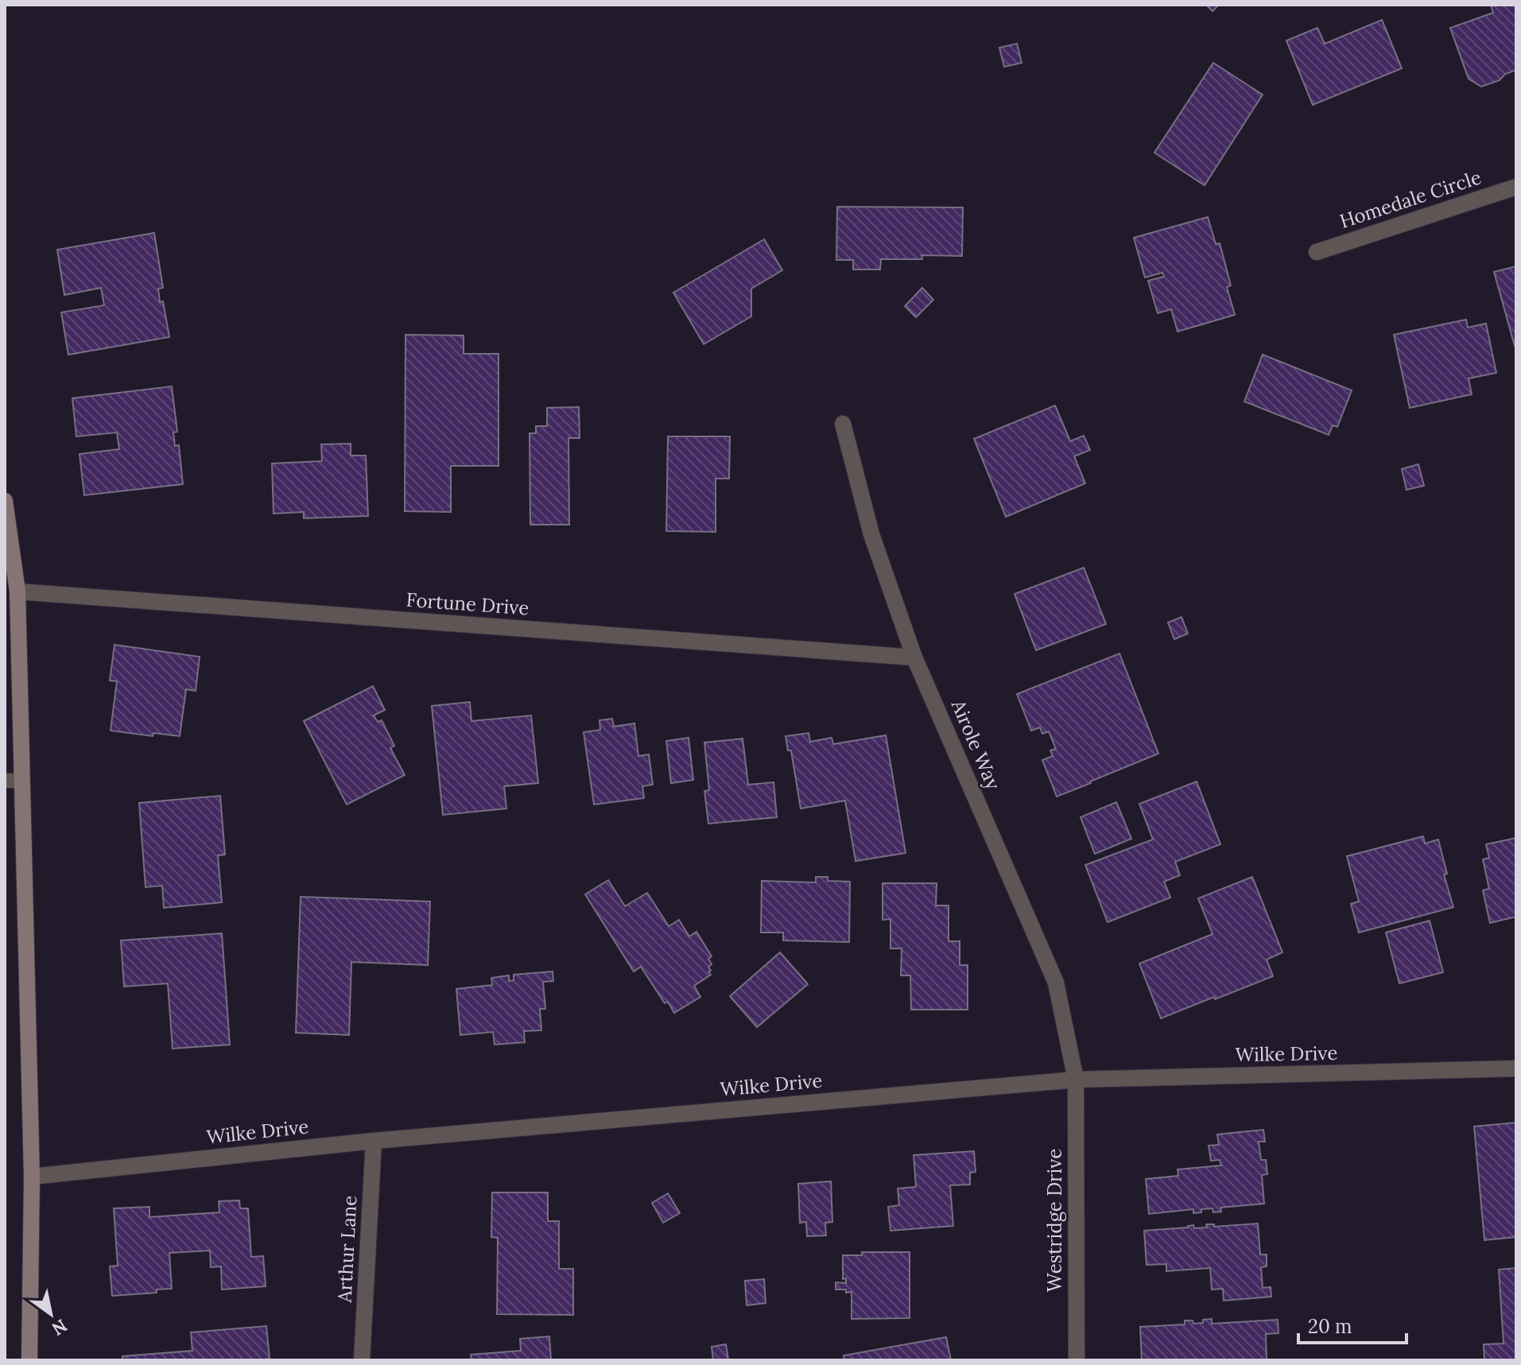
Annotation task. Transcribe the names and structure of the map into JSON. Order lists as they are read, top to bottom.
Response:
{
  "streets": {
    "street": [
      "Homedale Circle",
      "Fortune Drive",
      "Airole Way",
      "Wilke Drive",
      "Westridge Drive",
      "Arthur Lane"
    ]
  },
  "crossings": [
    ["Fortune Drive", "Airole Way"],
    ["Airole Way", "Wilke Drive"],
    ["Airole Way", "Westridge Drive"],
    ["Wilke Drive", "Westridge Drive"],
    ["Wilke Drive", "Arthur Lane"]
  ],
  "scale_bar": "20 m",
  "north": "bottom right"
}
